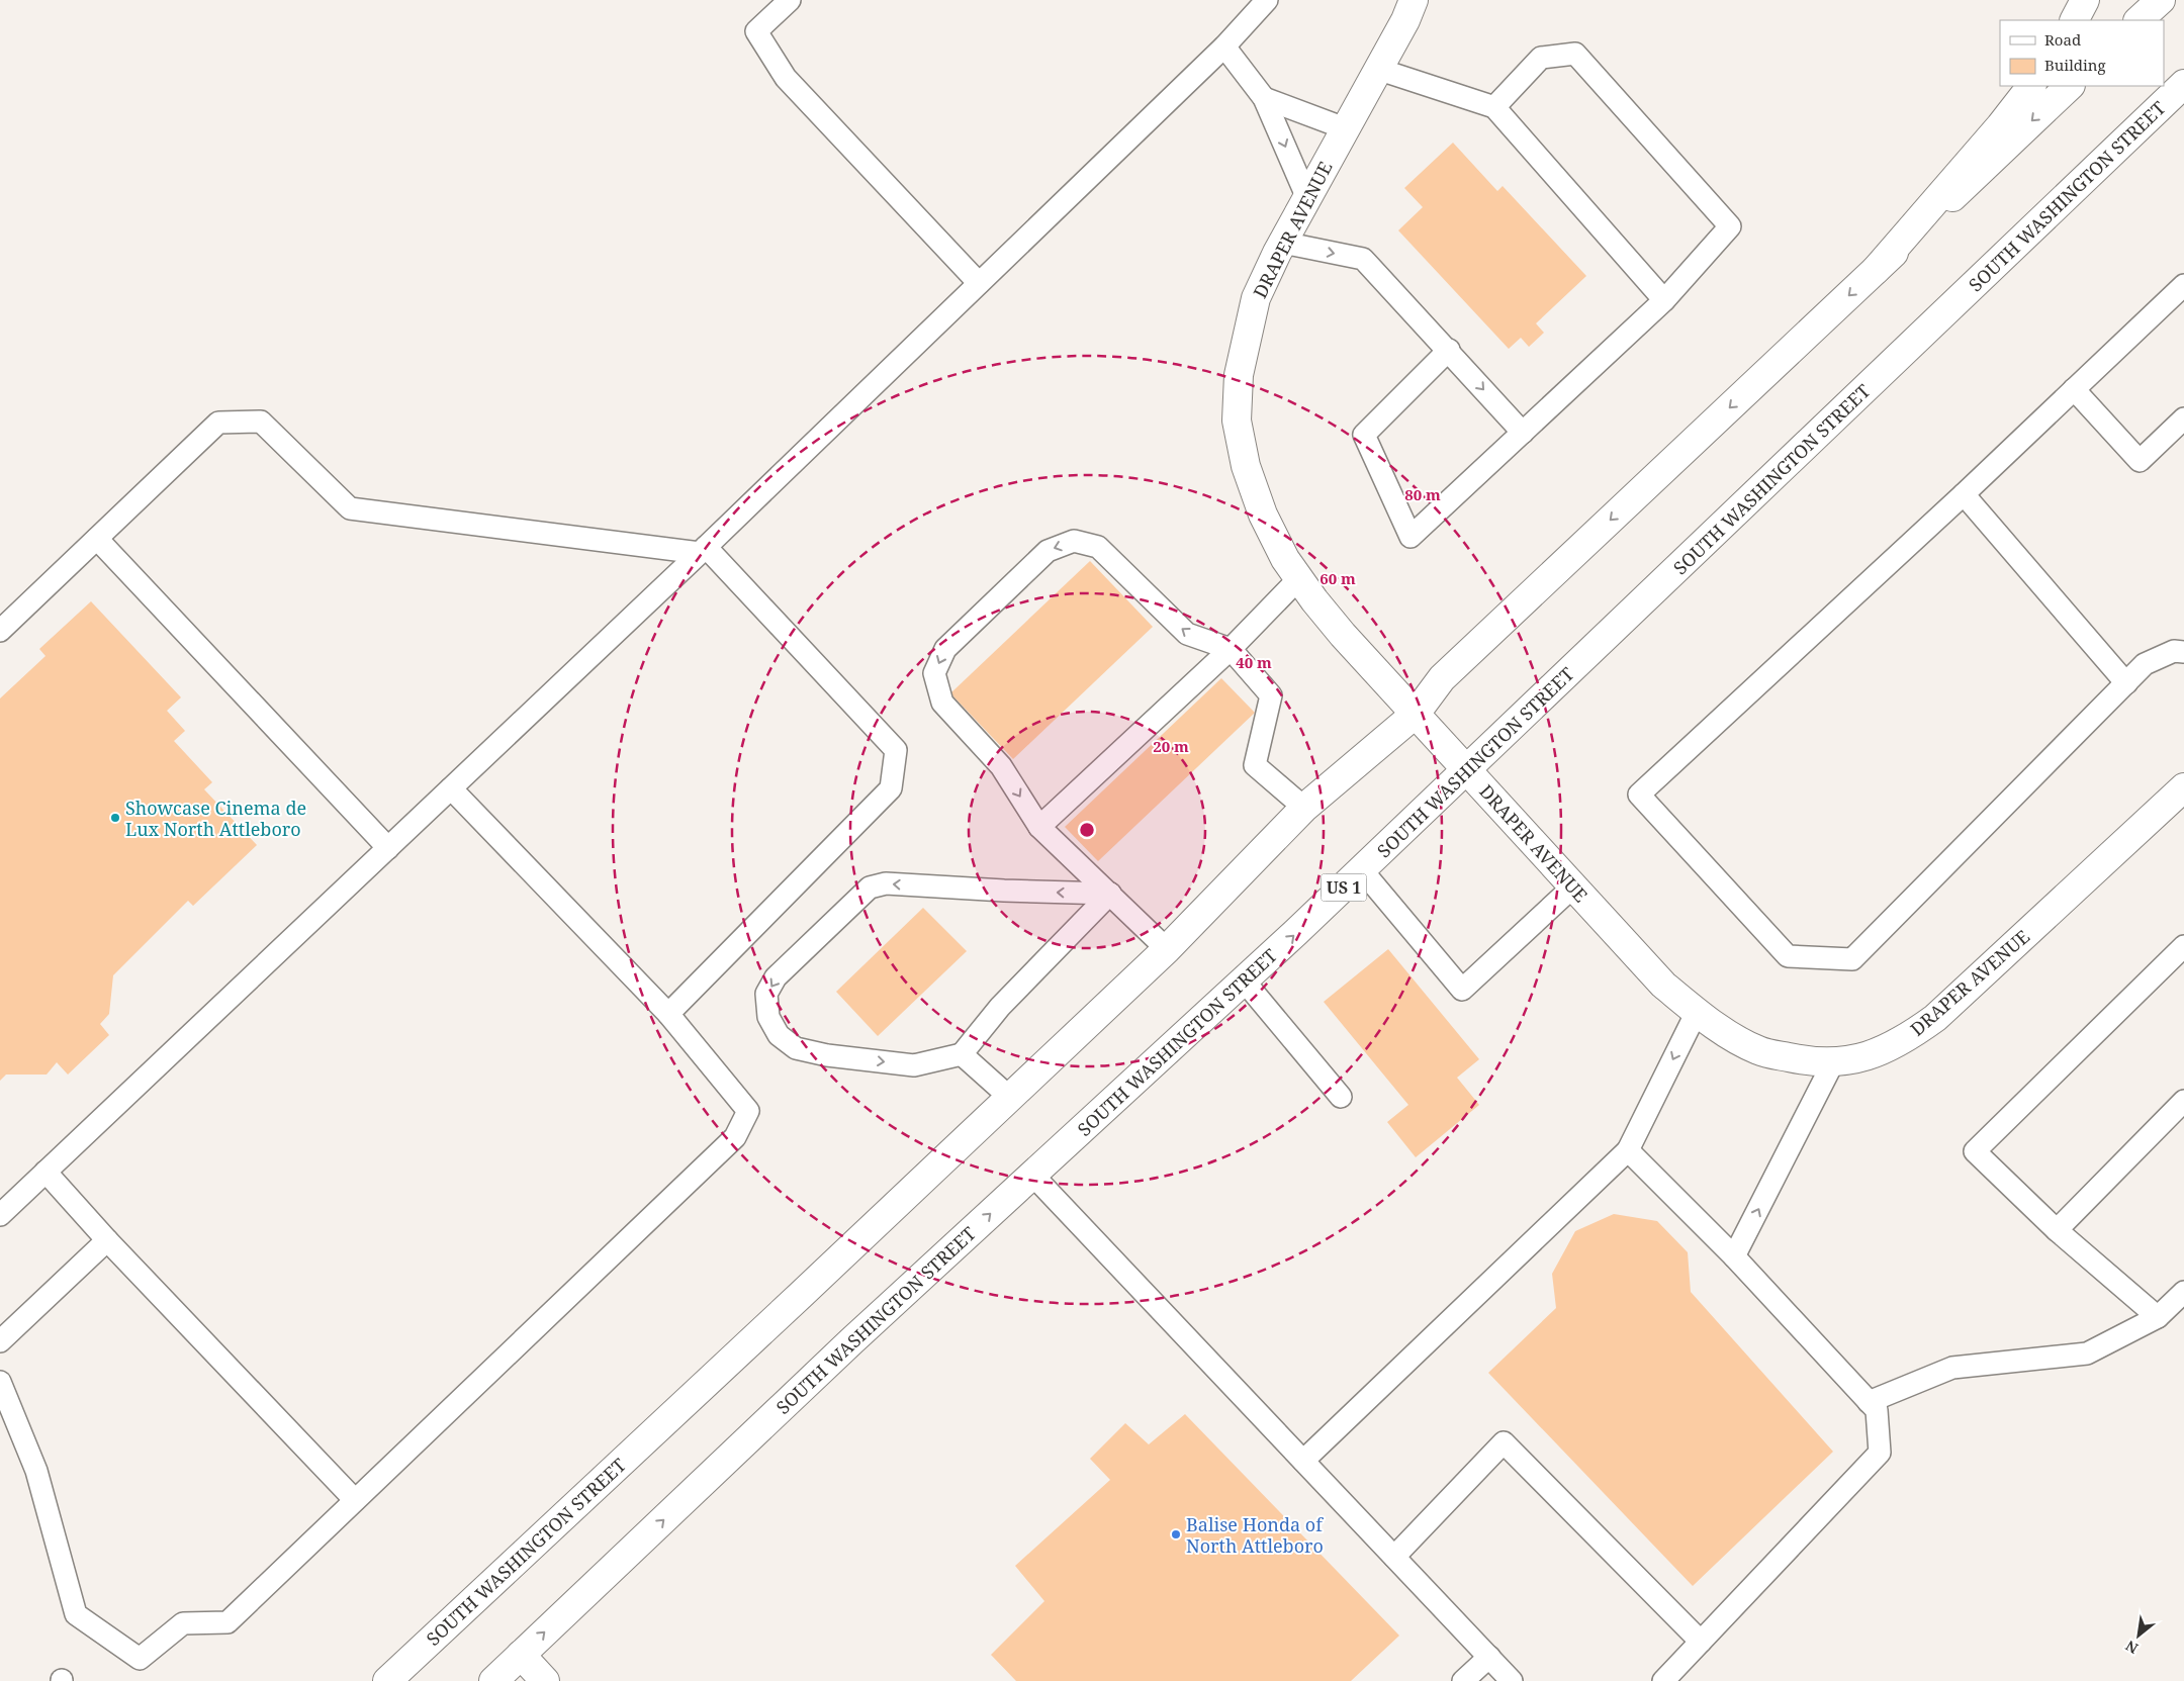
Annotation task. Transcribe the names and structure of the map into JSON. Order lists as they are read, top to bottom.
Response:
{
  "streets": {
    "main road": ["SOUTH WASHINGTON STREET", "DRAPER AVENUE", "US 1"]
  },
  "crossings": [
    ["SOUTH WASHINGTON STREET", "DRAPER AVENUE"]
  ],
  "places": ["Showcase Cinema de Lux North Attleboro", "Balise Honda of North Attleboro"],
  "legend": ["Road", "Building"],
  "north": "bottom left",
  "rings": [
    "80 m",
    "60 m",
    "40 m",
    "20 m"
  ]
}
